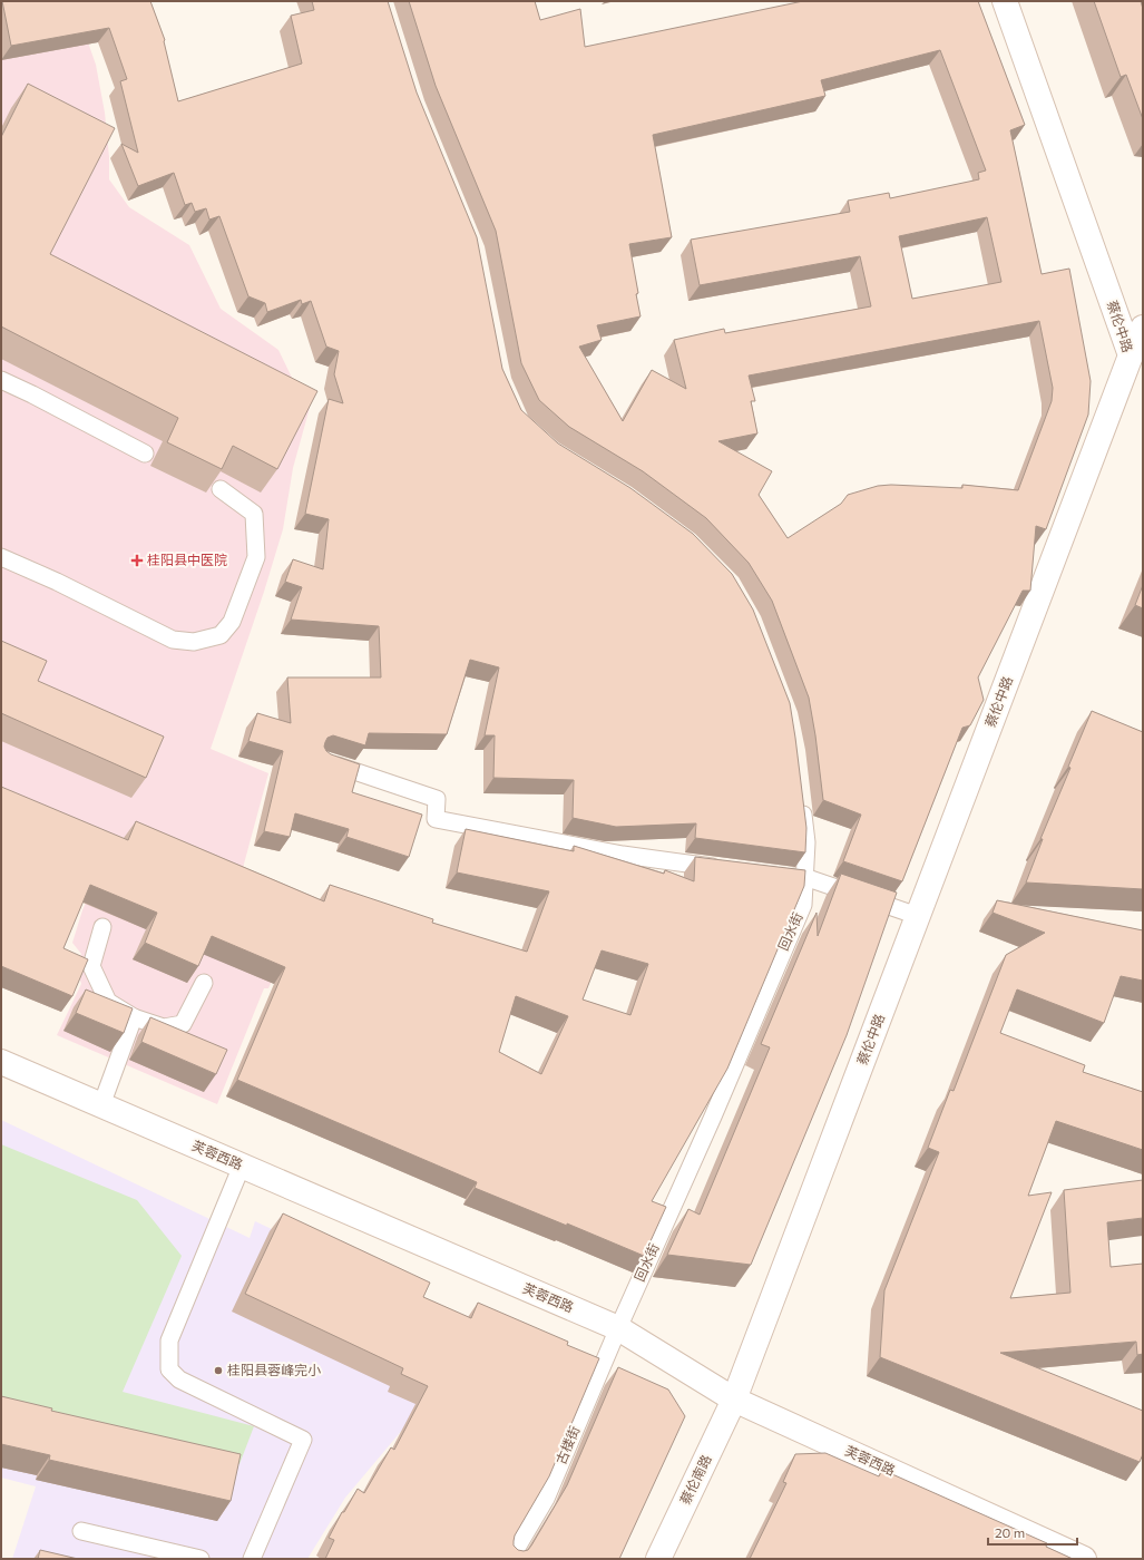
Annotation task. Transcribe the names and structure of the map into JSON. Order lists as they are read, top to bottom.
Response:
{
  "streets": {
    "main road": ["蔡伦中路", "芙蓉西路", "蔡伦南路"],
    "lane": ["回水街", "古楼街"]
  },
  "crossings": [
    ["蔡伦中路", "芙蓉西路"],
    ["蔡伦中路", "蔡伦南路"],
    ["回水街", "芙蓉西路"],
    ["回水街", "古楼街"],
    ["芙蓉西路", "古楼街"],
    ["芙蓉西路", "蔡伦南路"]
  ],
  "places": {
    "health": ["桂阳县中医院"],
    "other": ["桂阳县蓉峰完小"]
  },
  "scale_bar": "20 m"
}
